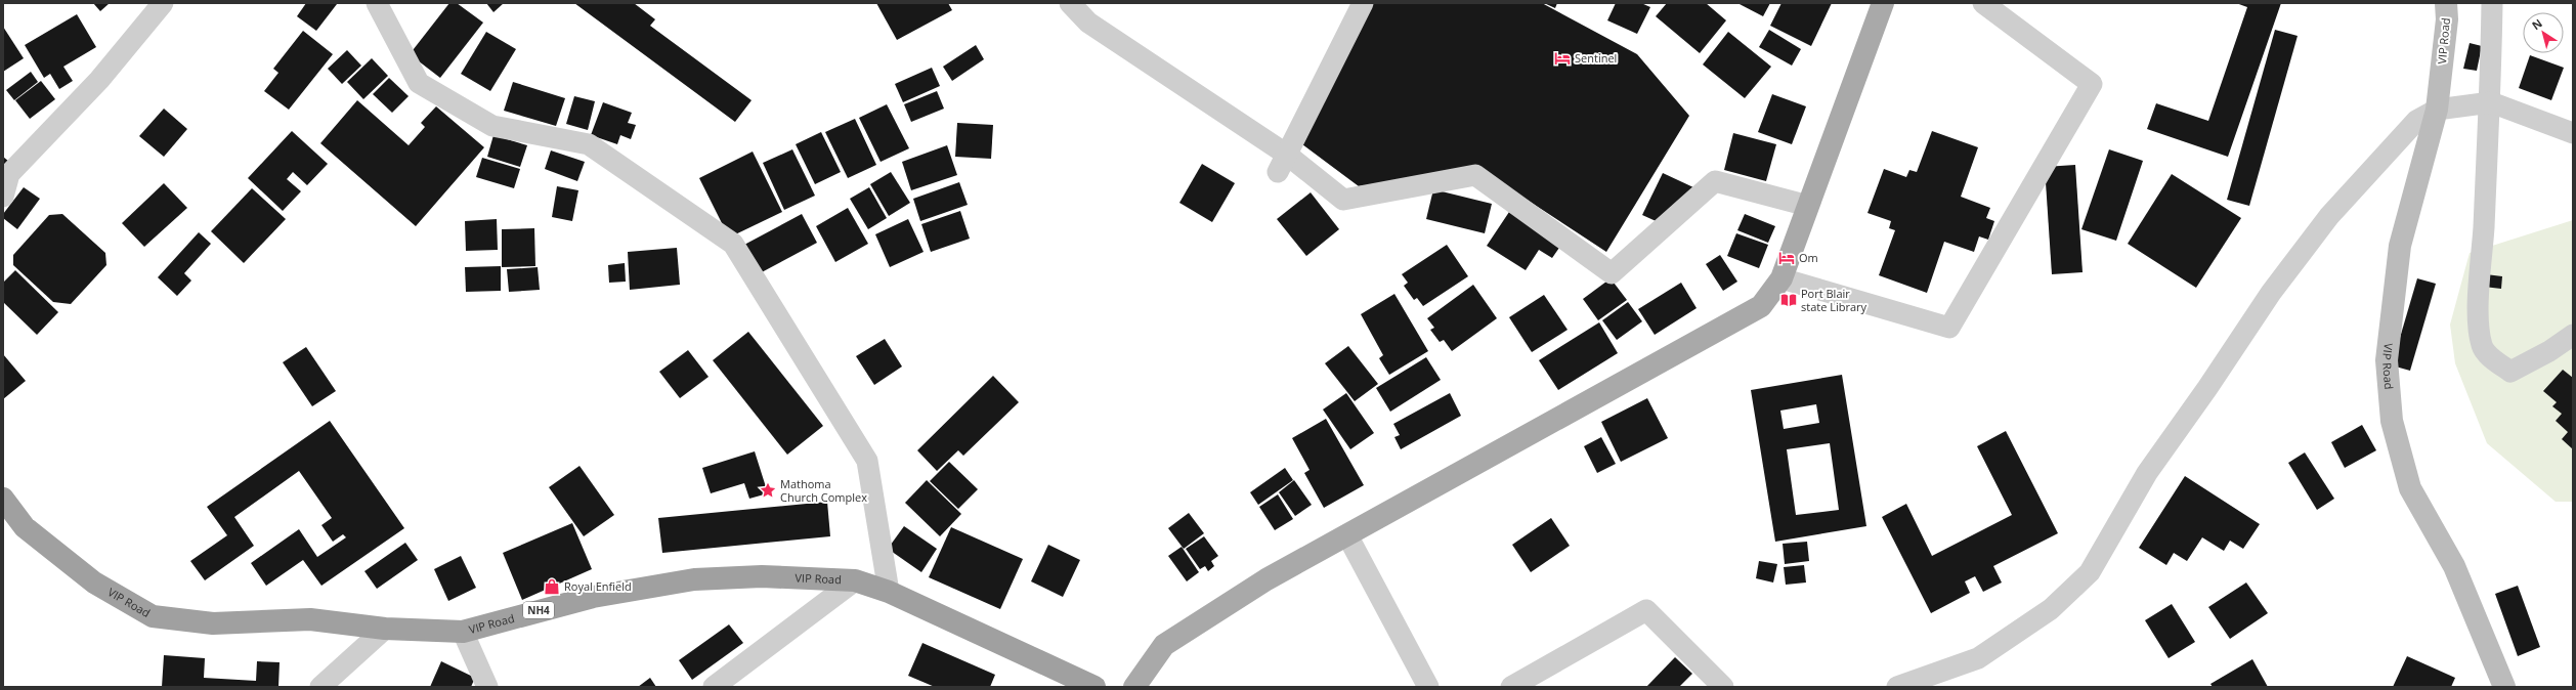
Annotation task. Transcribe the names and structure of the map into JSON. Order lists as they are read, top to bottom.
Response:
{
  "streets": {
    "highway": ["VIP Road", "NH4"]
  },
  "places": {
    "hotel": ["Sentinel", "Om"],
    "library": ["Port Blair state Library"],
    "place": ["Mathoma Church Complex"],
    "shop": ["Royal Enfield"]
  },
  "north": "top left"
}
